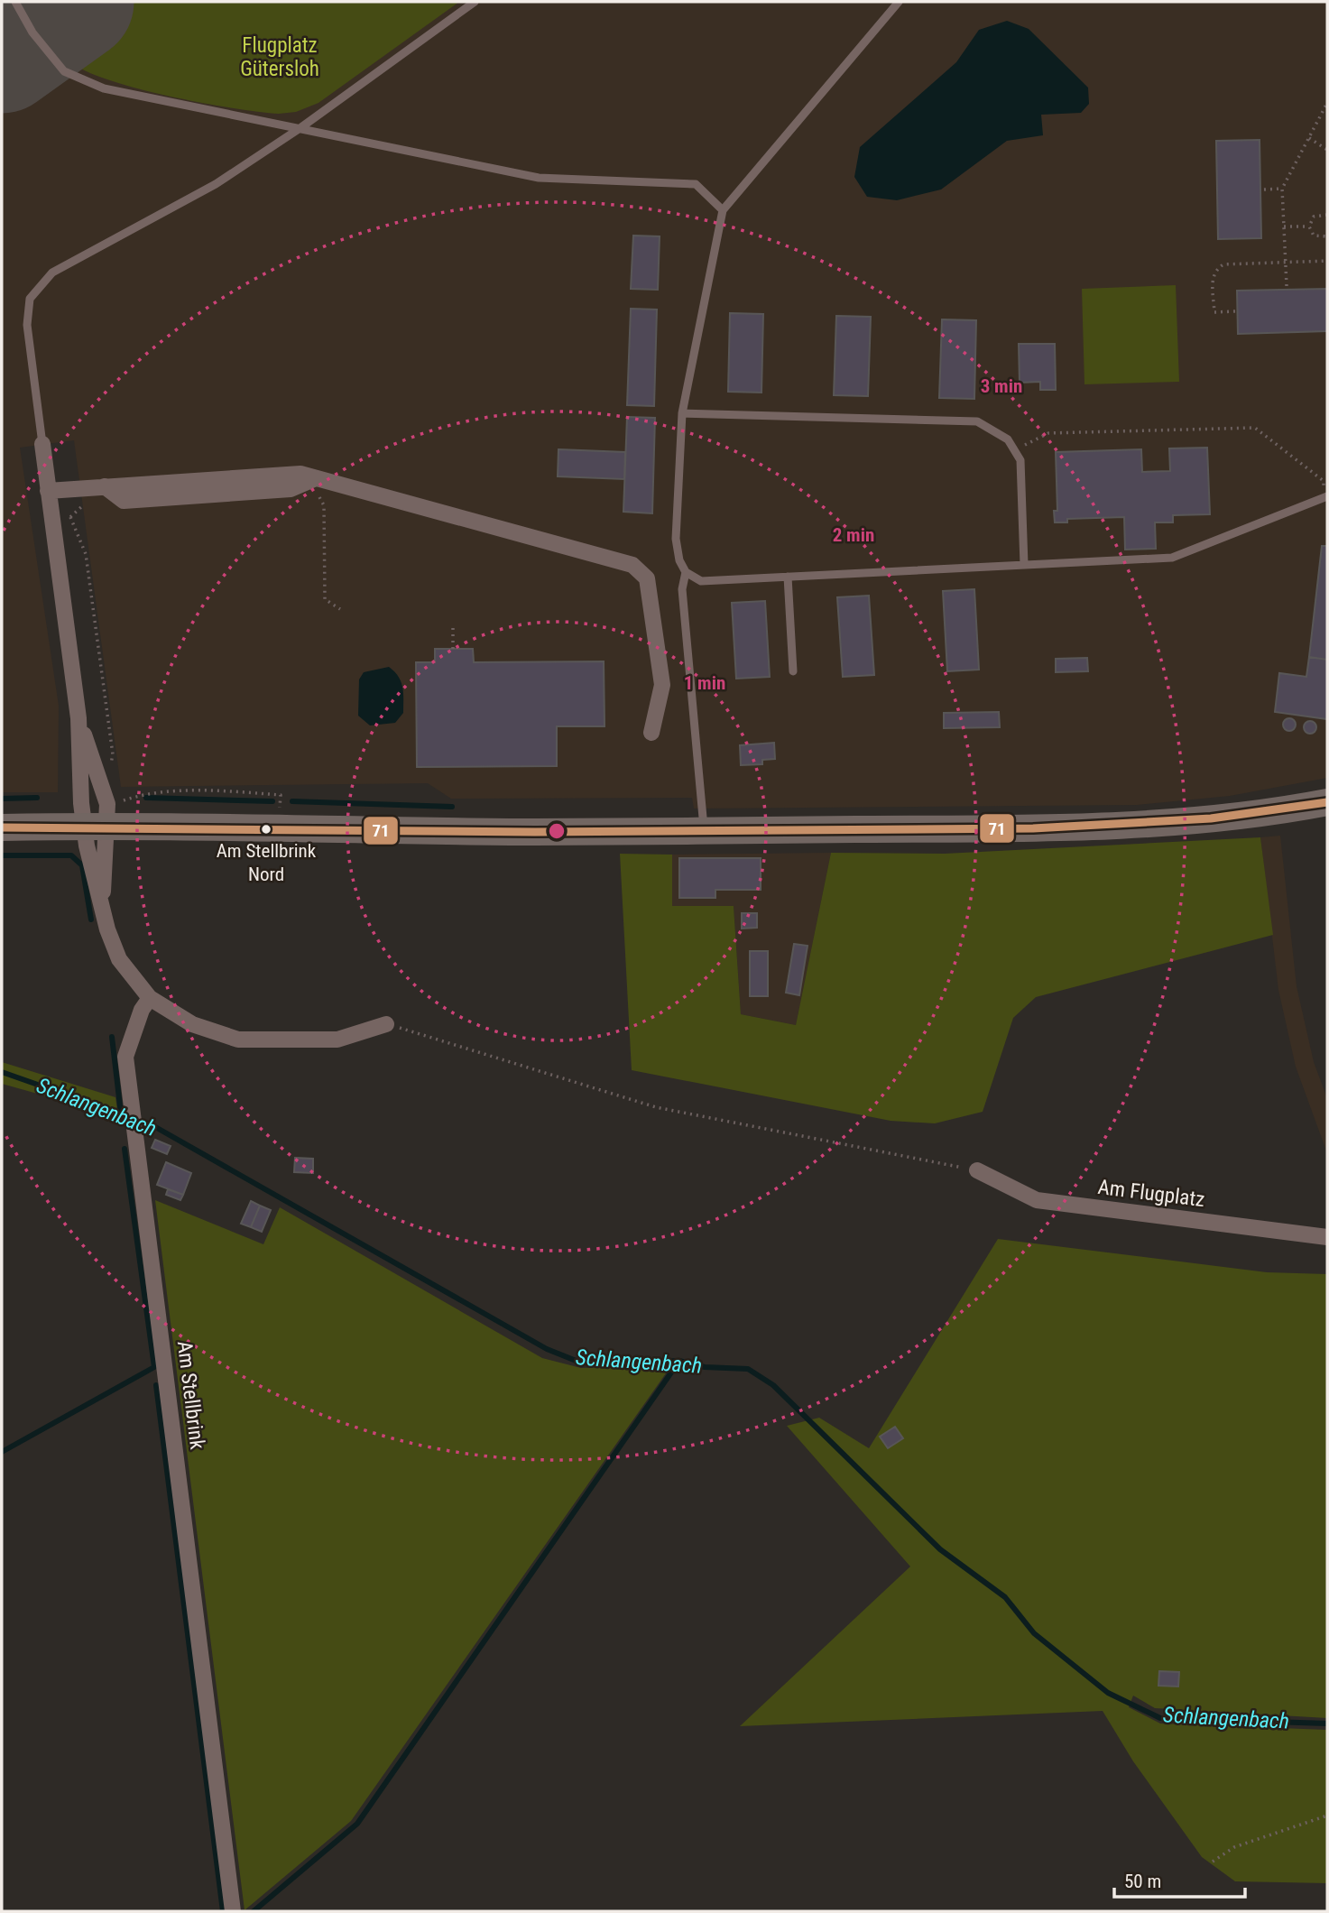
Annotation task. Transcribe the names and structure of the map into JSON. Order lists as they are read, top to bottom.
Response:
{
  "streets": {
    "street": ["Am Flugplatz", "Am Stellbrink"]
  },
  "water": ["Schlangenbach"],
  "parks": ["Flugplatz Gütersloh"],
  "places": ["Am Stellbrink Nord"],
  "lines": ["transit line 71"],
  "scale_bar": "50 m",
  "rings": ["3 min", "2 min", "1 min"]
}
